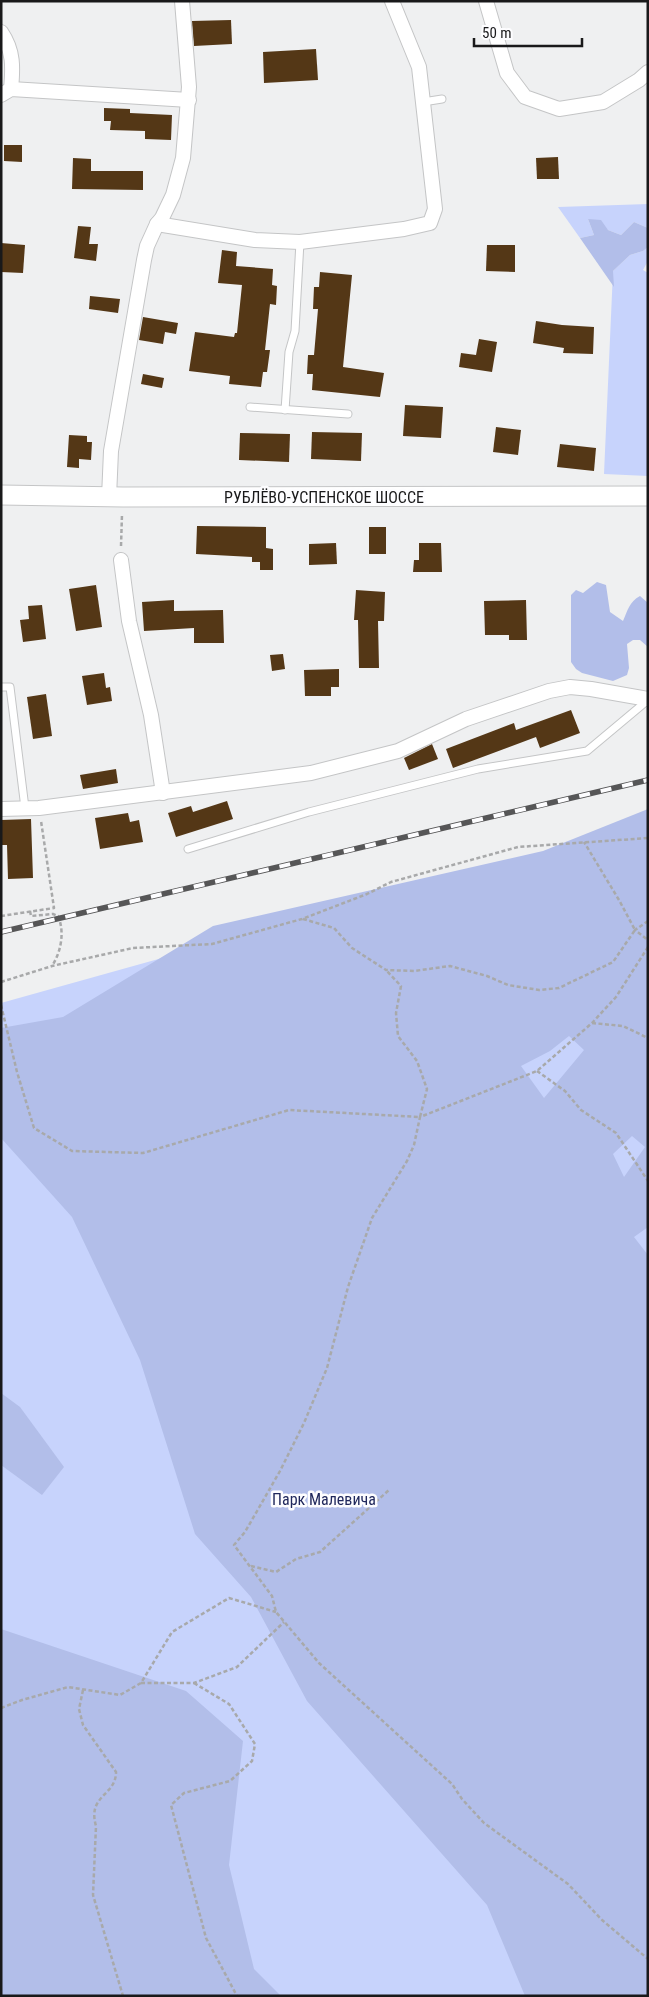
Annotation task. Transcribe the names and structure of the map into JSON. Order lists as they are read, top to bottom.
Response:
{
  "streets": {
    "main road": ["РУБЛЁВО-УСПЕНСКОЕ ШОССЕ"]
  },
  "parks": ["Парк Малевича"],
  "scale_bar": "50 m"
}
